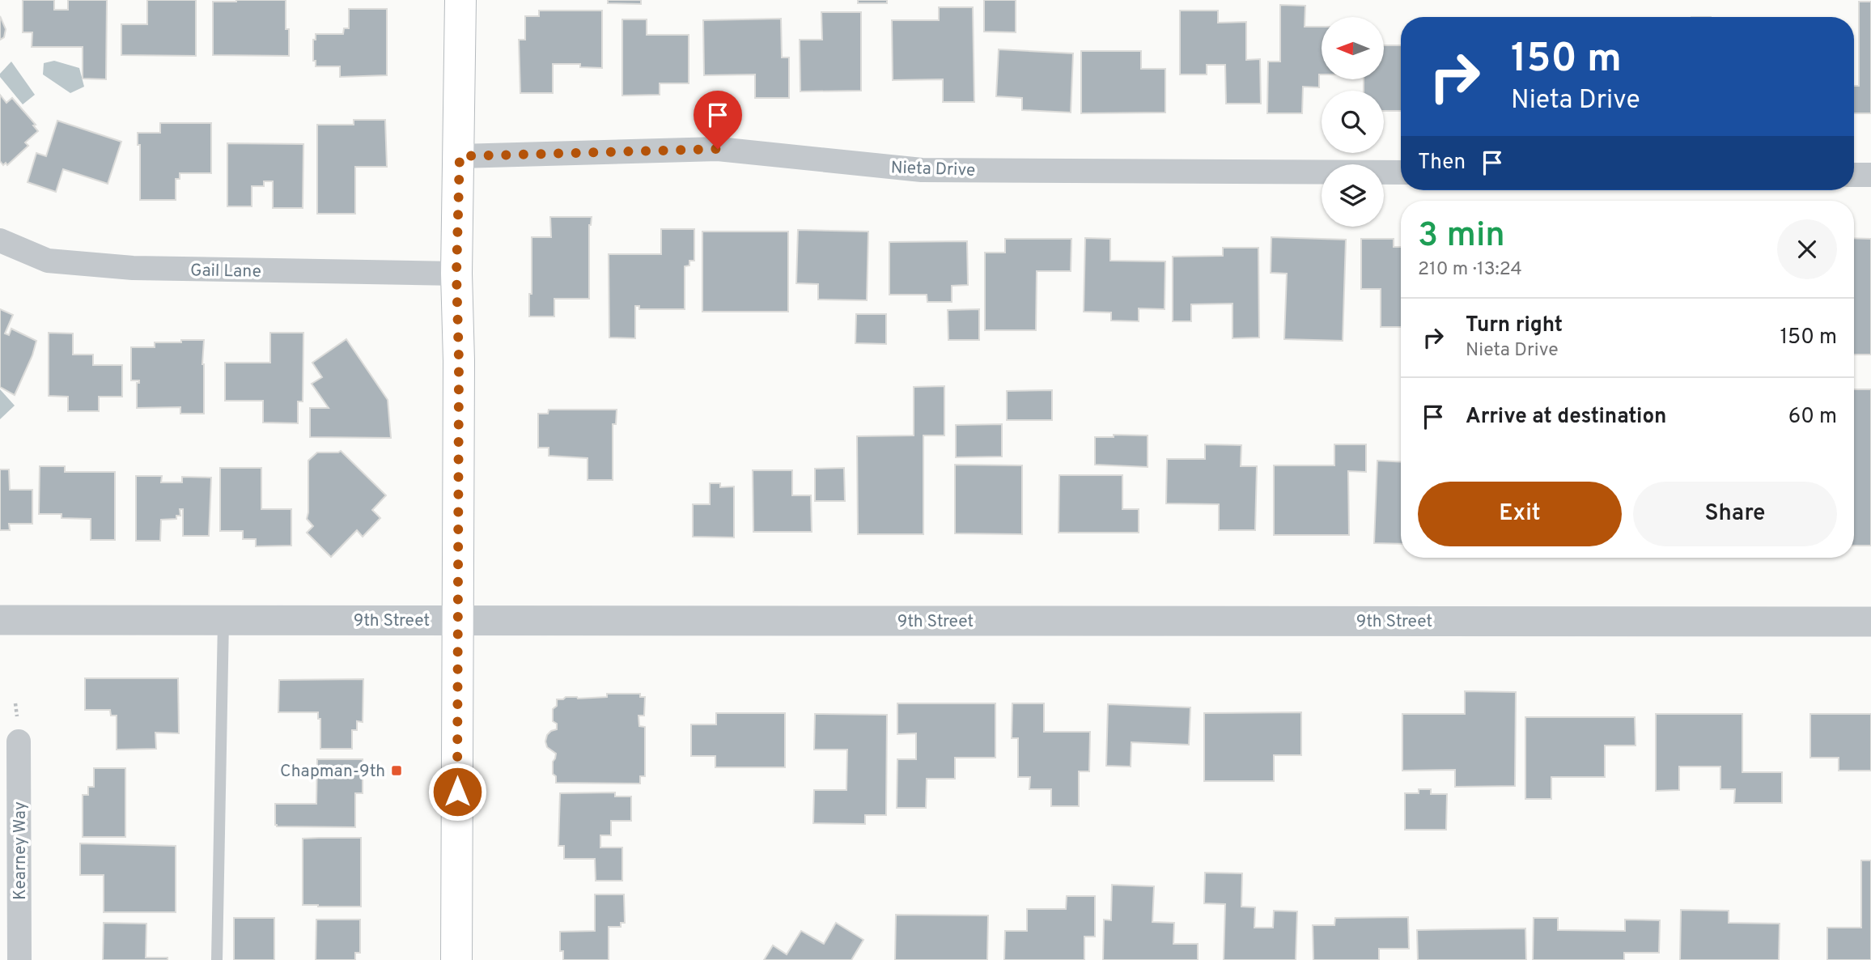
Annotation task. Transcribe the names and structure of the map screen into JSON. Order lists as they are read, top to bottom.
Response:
{
  "streets": {
    "street": [
      "Nieta Drive",
      "Gail Lane",
      "9th Street",
      "Kearney Way"
    ]
  },
  "places": {
    "transit": ["Chapman-9th"]
  },
  "north": "left",
  "page": {
    "turn": ["150 m", "Nieta Drive"],
    "then": "Then",
    "heading": ["3 min", "210 m · 13:24"],
    "list": [
      {
        "name": "Turn right",
        "note": "Nieta Drive",
        "value": "150 m"
      },
      {
        "name": "Arrive at destination",
        "value": "60 m"
      }
    ],
    "buttons": ["Exit", "Share"]
  }
}
